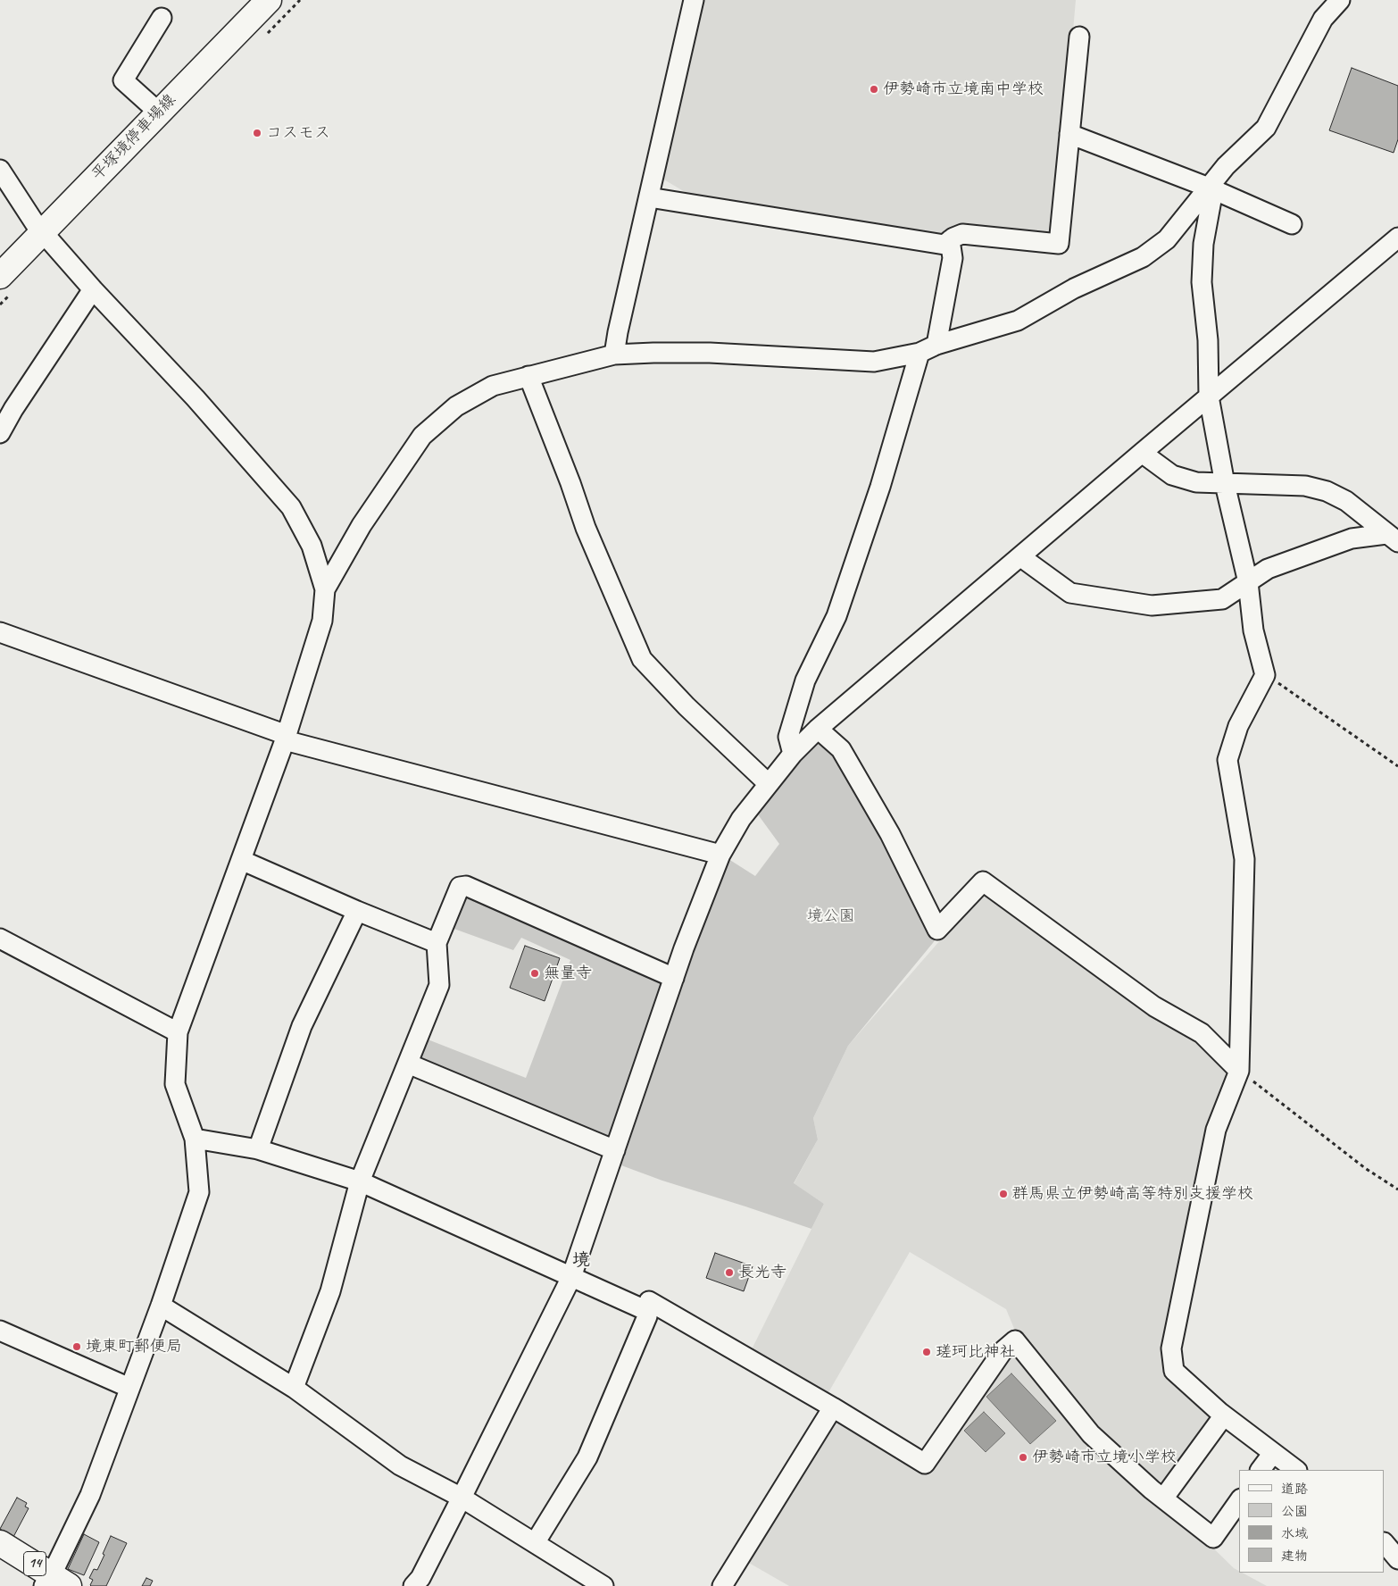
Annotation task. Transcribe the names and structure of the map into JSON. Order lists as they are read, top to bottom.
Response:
{
  "streets": {
    "main road": ["平塚境停車場線", "14"]
  },
  "districts": ["境"],
  "parks": ["境公園"],
  "places": [
    "伊勢崎市立境南中学校",
    "コスモス",
    "無量寺",
    "群馬県立伊勢崎高等特別支援学校",
    "長光寺",
    "境東町郵便局",
    "瑳珂比神社",
    "伊勢崎市立境小学校"
  ],
  "legend": [
    "道路",
    "公園",
    "水域",
    "建物"
  ]
}
